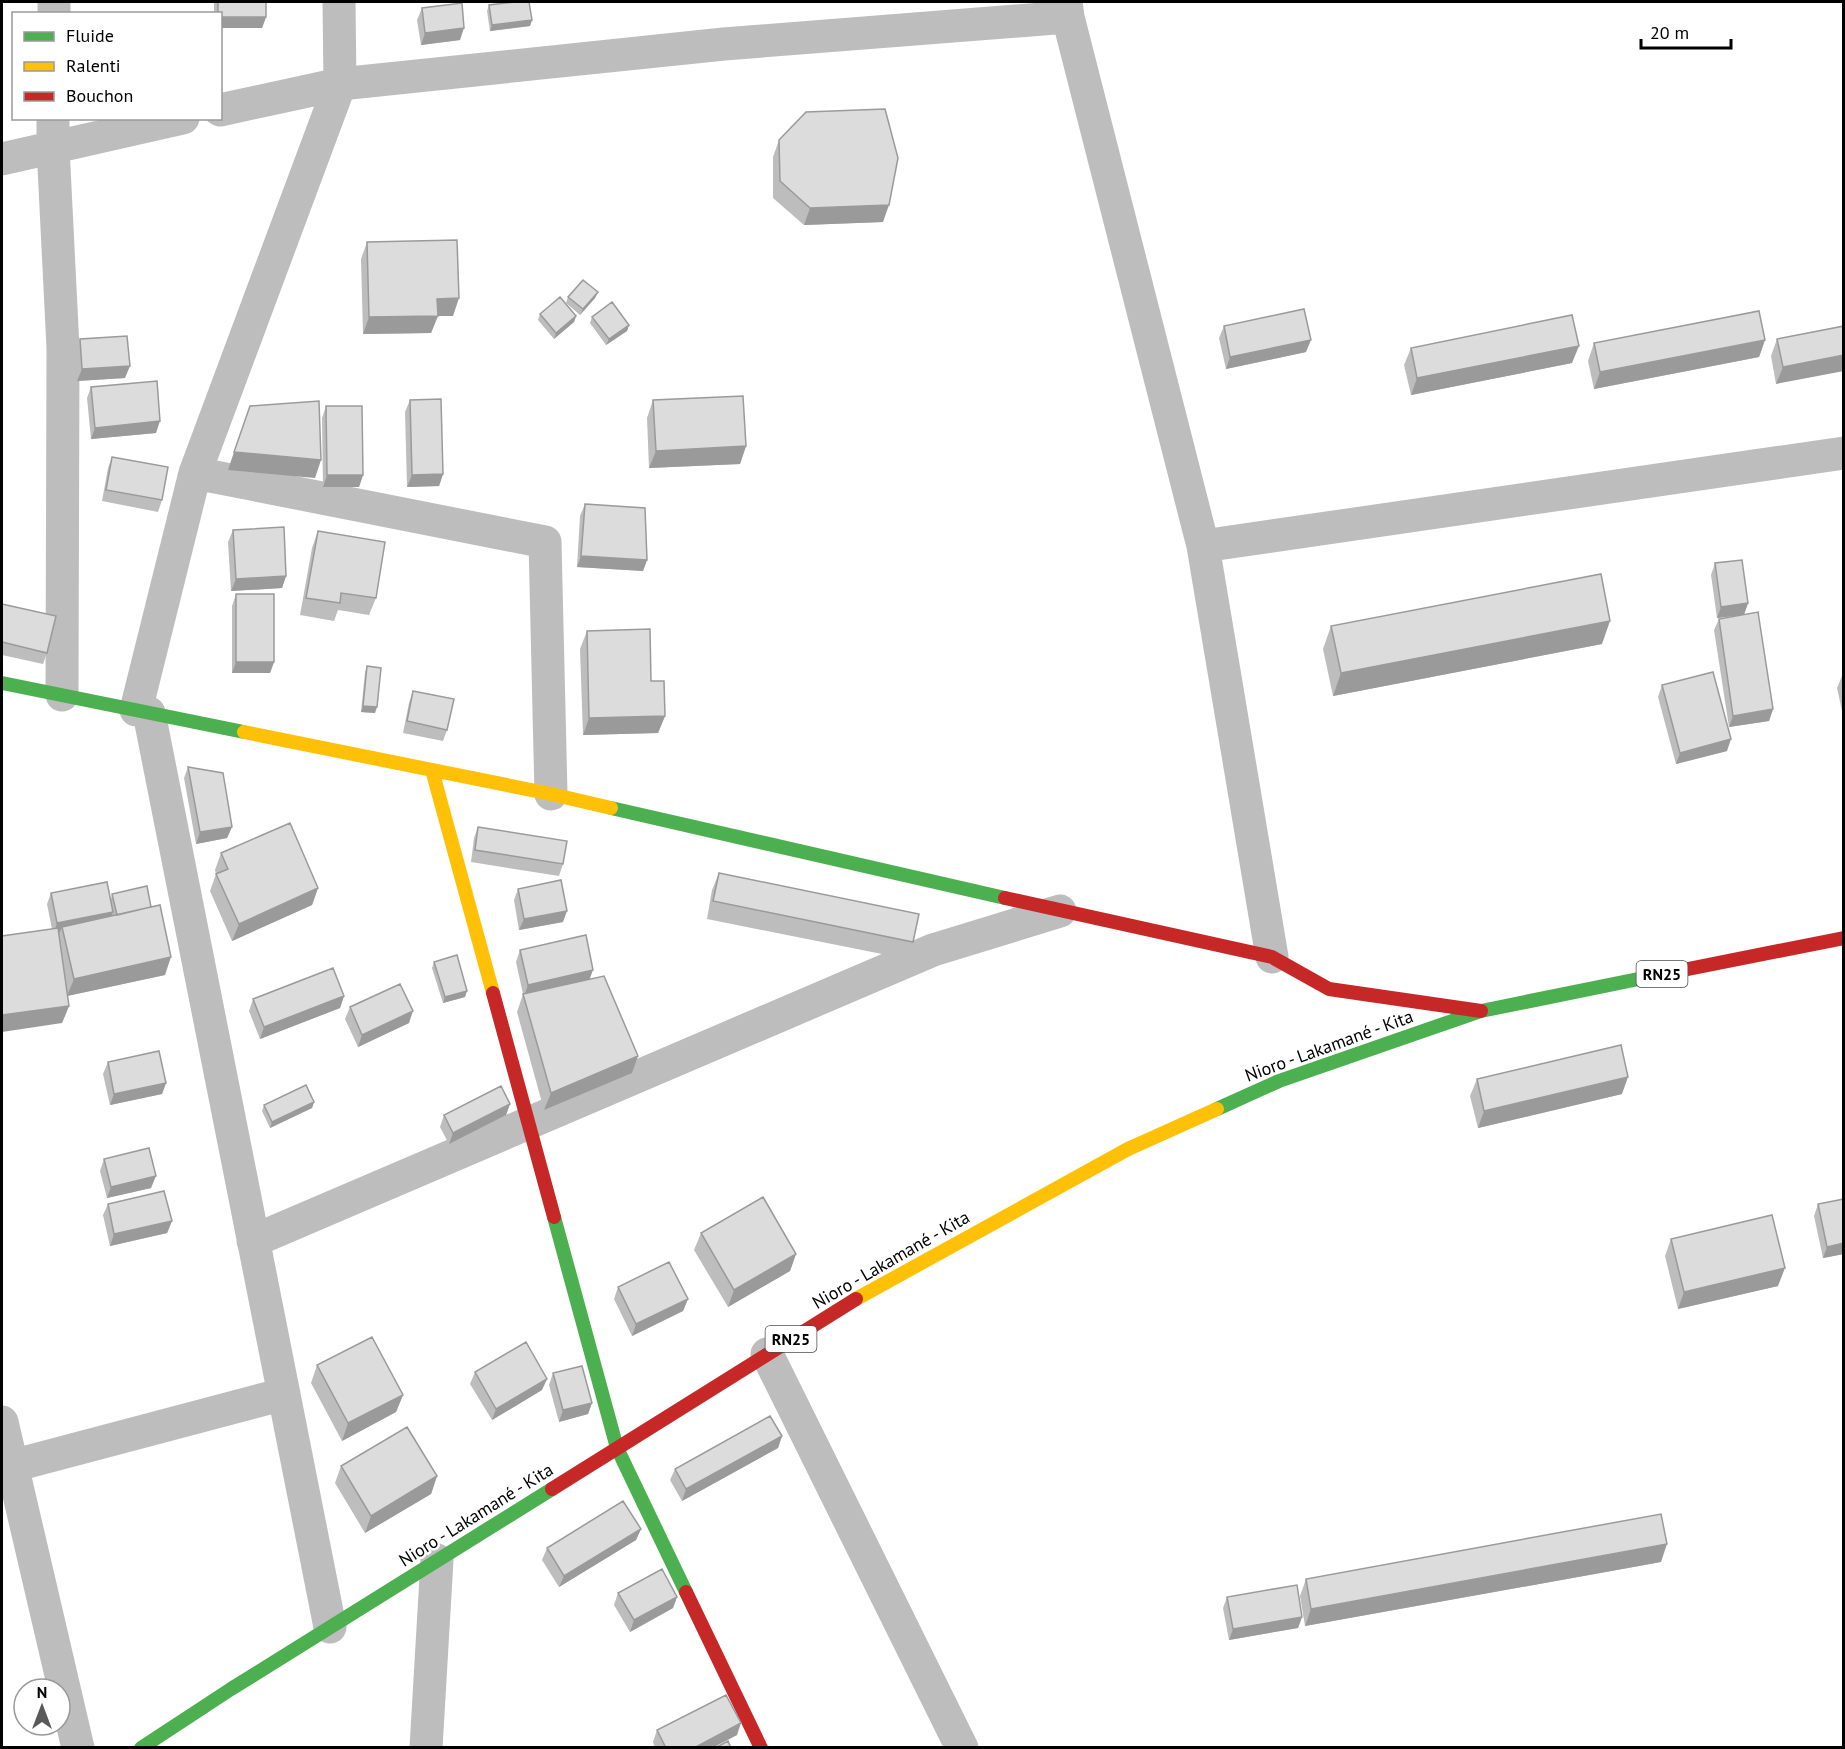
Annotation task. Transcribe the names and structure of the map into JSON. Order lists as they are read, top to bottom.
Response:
{
  "streets": {
    "main road": ["RN25", "Nioro - Lakamané - Kita"]
  },
  "crossings": [
    ["RN25", "Nioro - Lakamané - Kita"]
  ],
  "legend": ["Fluide", "Ralenti", "Bouchon"],
  "scale_bar": "20 m",
  "north": "top"
}
